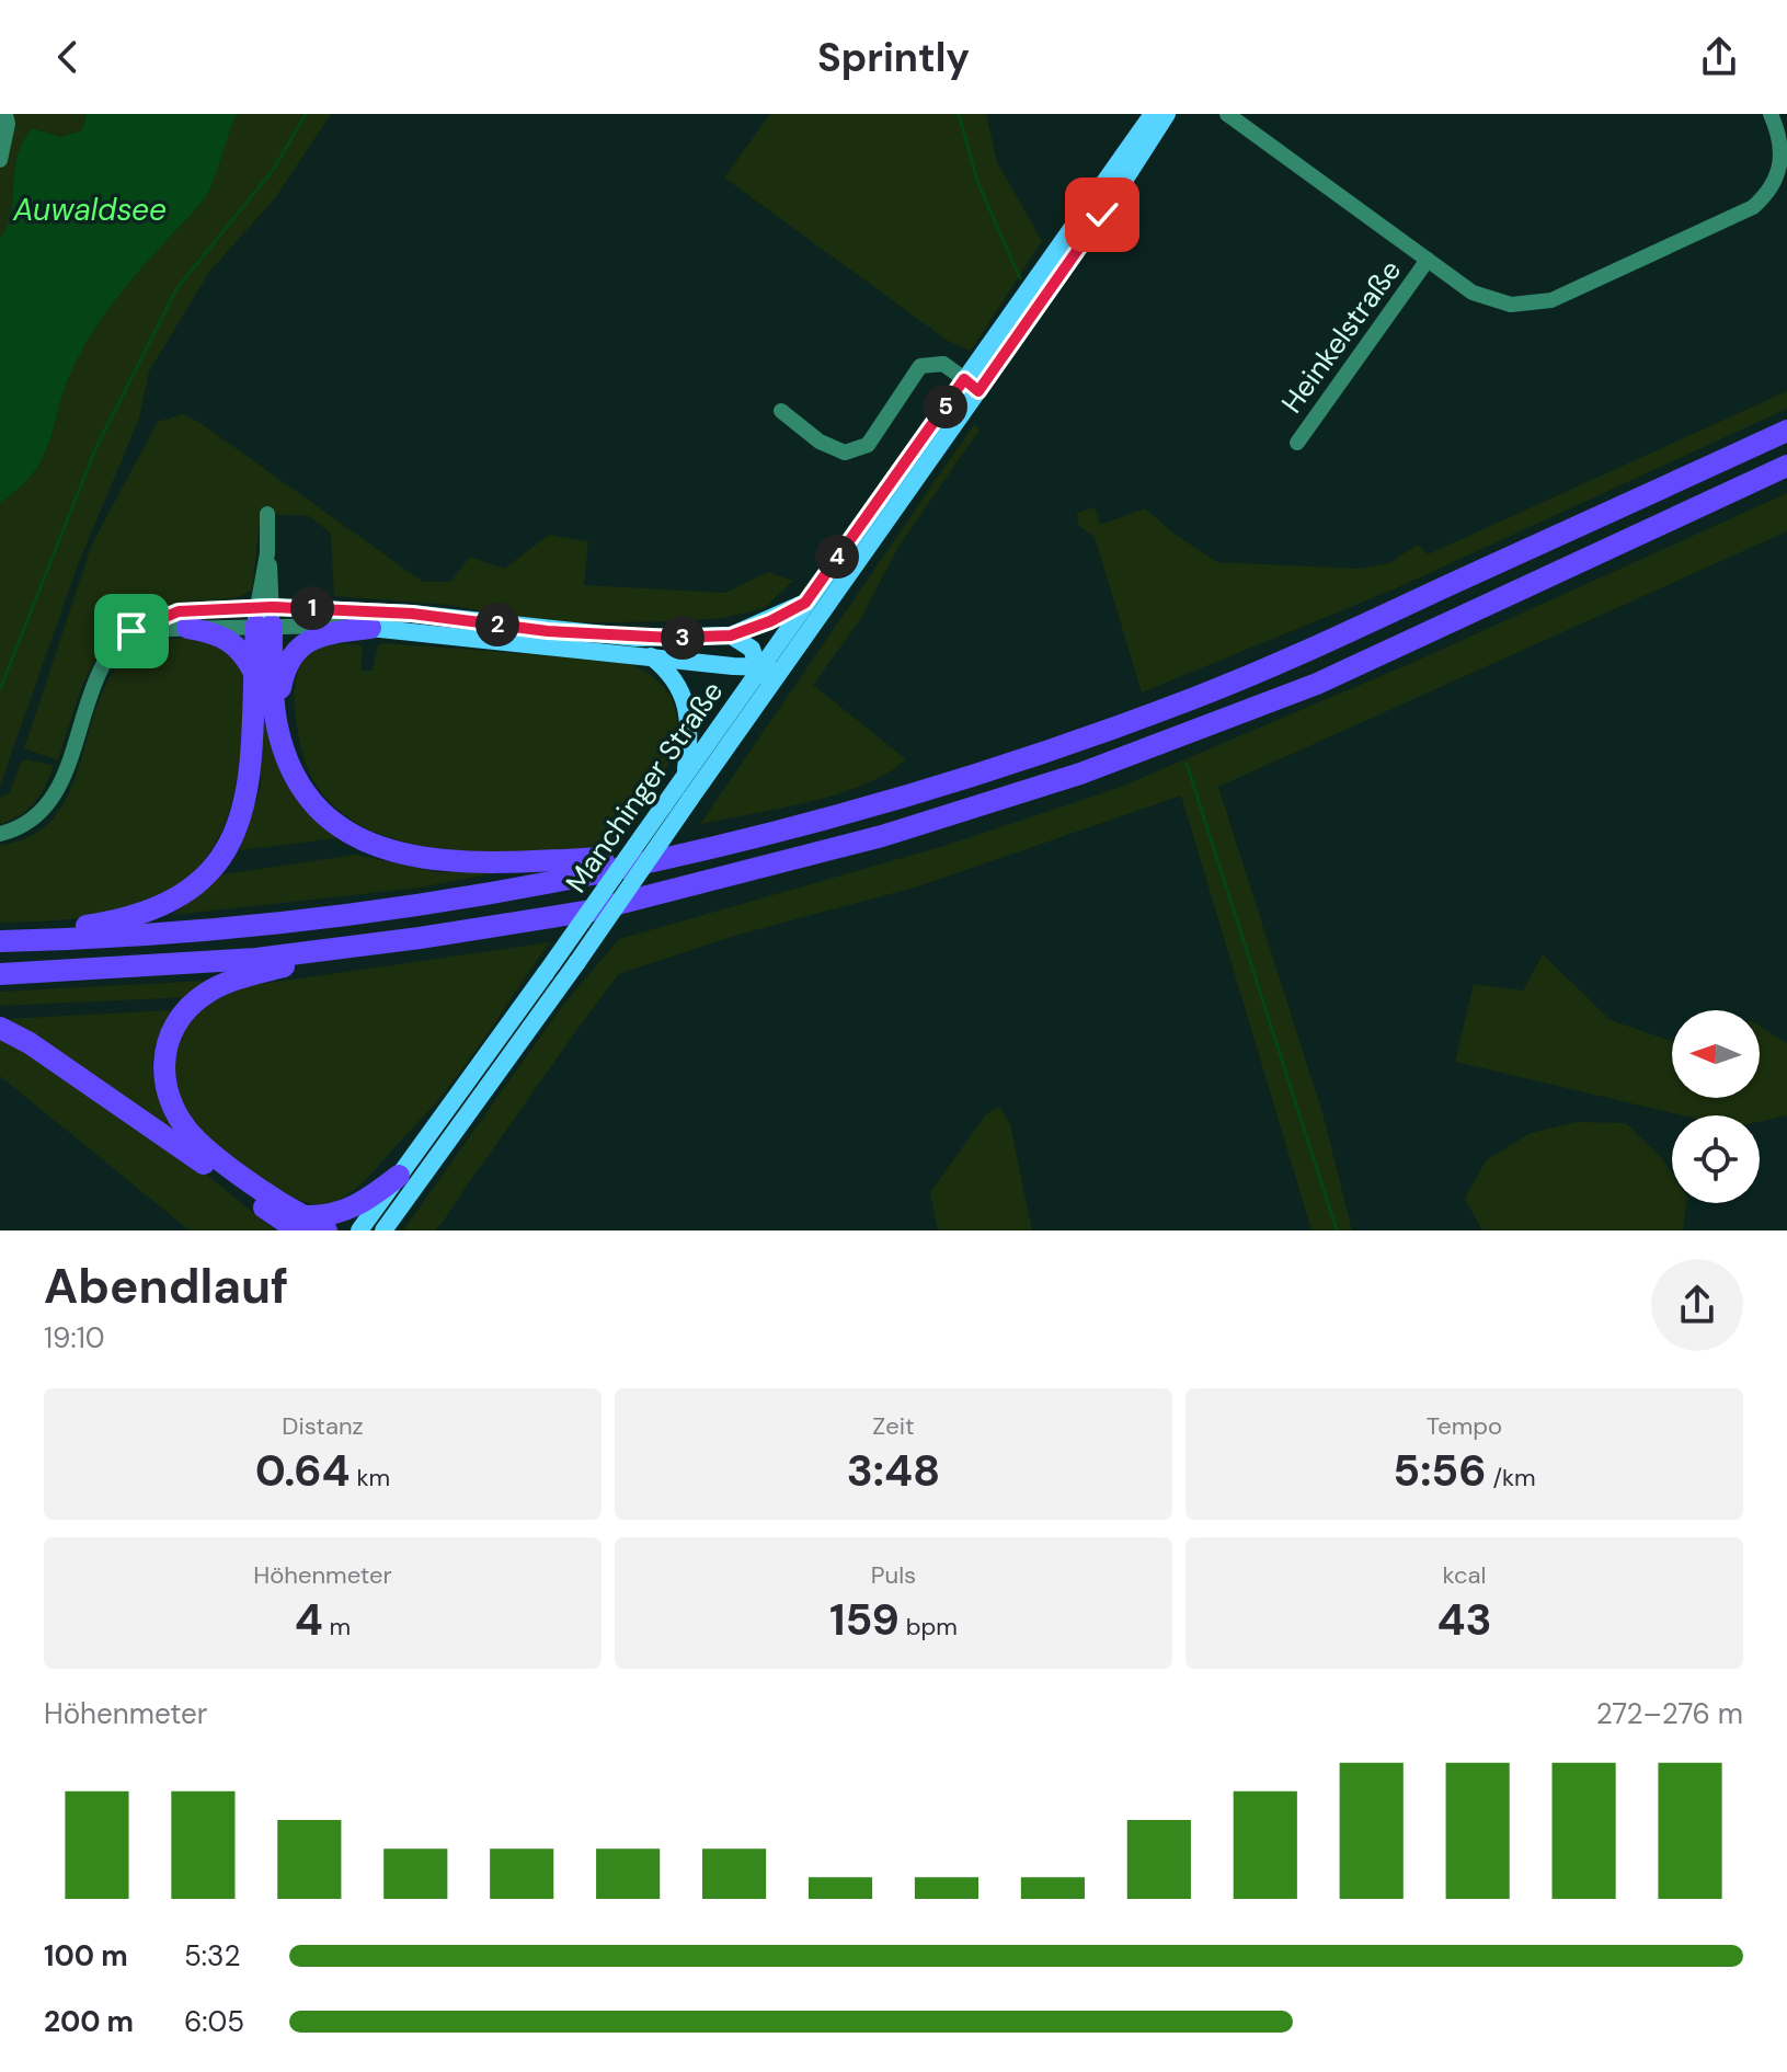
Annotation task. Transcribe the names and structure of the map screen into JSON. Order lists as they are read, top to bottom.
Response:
{
  "streets": {
    "main road": ["Manchinger Straße"],
    "street": ["Heinkelstraße"]
  },
  "water": ["Auwaldsee"],
  "north": "left",
  "page": {
    "header": "Sprintly",
    "pins": [
      "5",
      "4",
      "1",
      "2",
      "3"
    ],
    "heading": ["Abendlauf", "19:10"],
    "stats": [
      ["Distanz", "0.64 km"],
      ["Zeit", "3:48"],
      ["Tempo", "5:56 /km"],
      ["Höhenmeter", "4 m"],
      ["Puls", "159 bpm"],
      ["kcal", "43"]
    ],
    "chart": ["Höhenmeter", "272–276 m"],
    "list": [
      {
        "name": "100 m",
        "note": "5:32"
      },
      {
        "name": "200 m",
        "note": "6:05"
      }
    ]
  }
}
